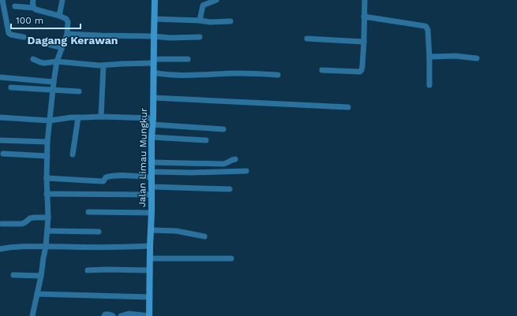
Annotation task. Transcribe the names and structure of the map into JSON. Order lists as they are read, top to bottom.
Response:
{
  "streets": {
    "street": ["Jalan Limau Mungkur"]
  },
  "districts": ["Dagang Kerawan"],
  "scale_bar": "100 m"
}
